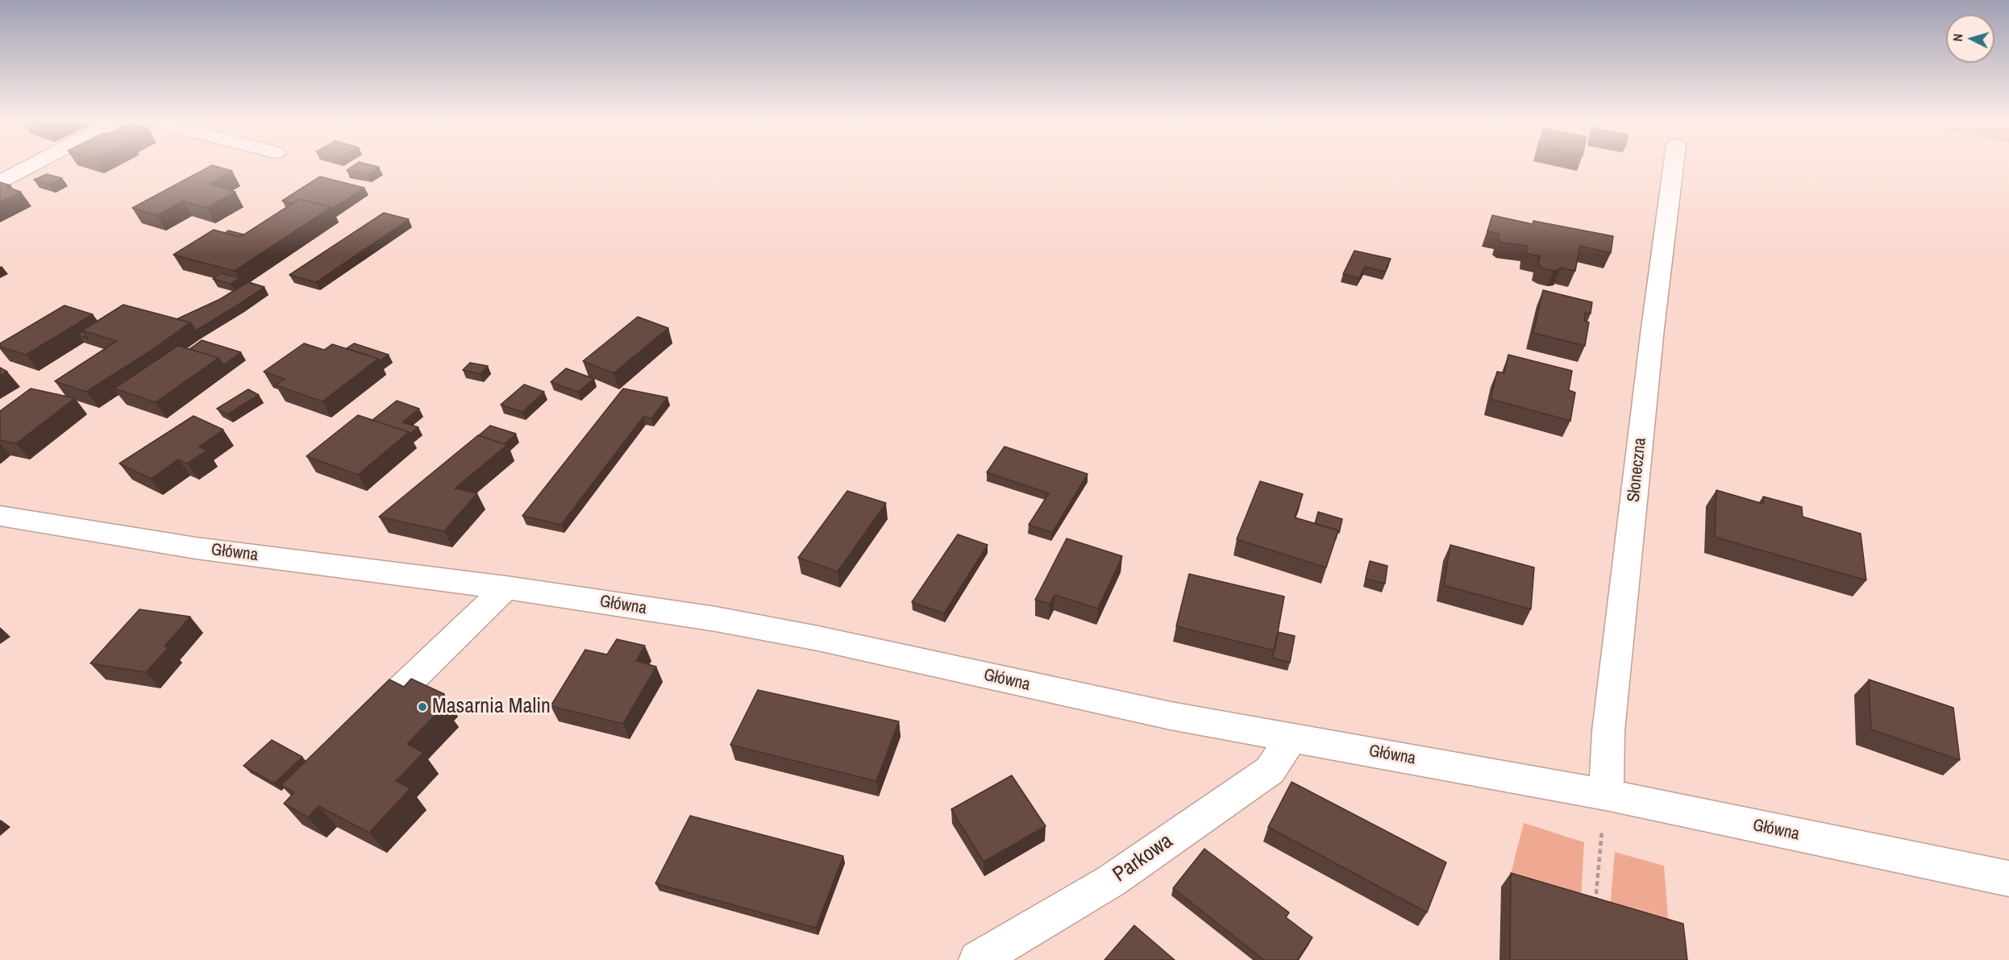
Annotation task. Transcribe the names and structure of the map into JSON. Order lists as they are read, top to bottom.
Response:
{
  "streets": {
    "street": ["Słoneczna", "Główna", "Parkowa"]
  },
  "crossings": [
    ["Słoneczna", "Główna"],
    ["Główna", "Parkowa"]
  ],
  "places": ["Masarnia Malin"],
  "north": "left"
}
